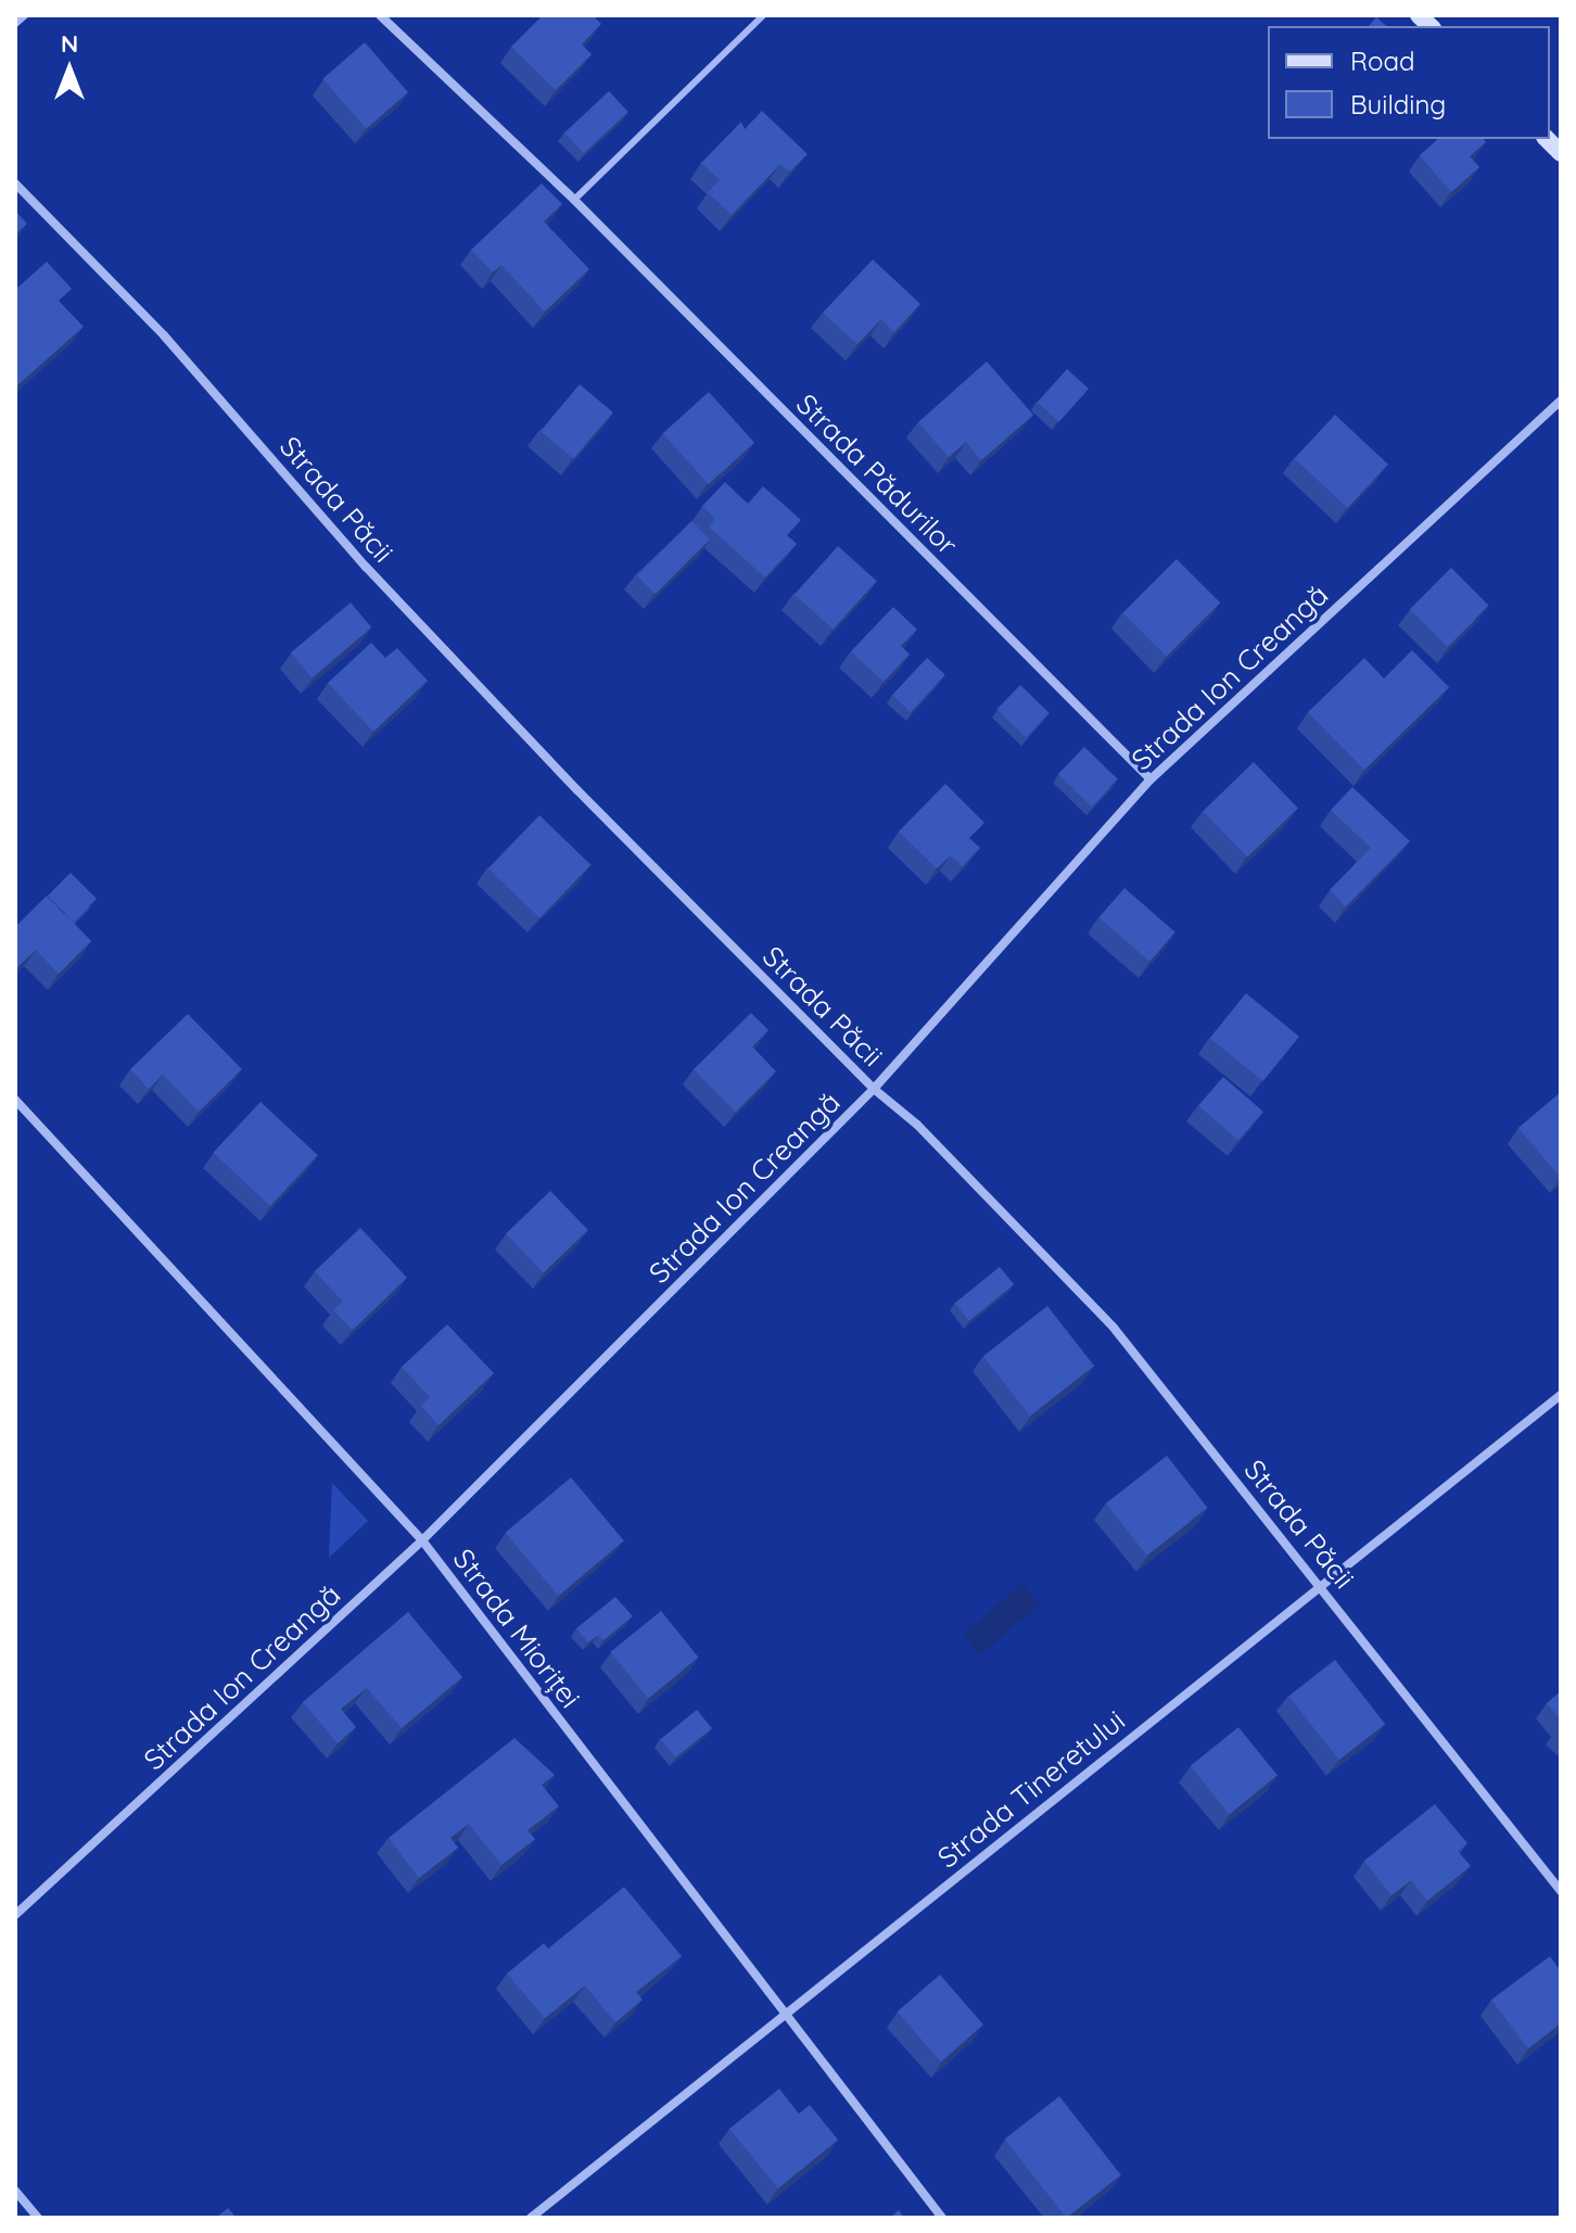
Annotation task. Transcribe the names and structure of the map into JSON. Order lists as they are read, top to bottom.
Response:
{
  "streets": {
    "street": [
      "Strada Pădurilor",
      "Strada Păcii",
      "Strada Ion Creangă",
      "Strada Mioriței",
      "Strada Tineretului"
    ]
  },
  "crossings": [
    ["Strada Pădurilor", "Strada Ion Creangă"],
    ["Strada Păcii", "Strada Ion Creangă"],
    ["Strada Păcii", "Strada Tineretului"],
    ["Strada Ion Creangă", "Strada Mioriței"],
    ["Strada Mioriței", "Strada Tineretului"]
  ],
  "legend": ["Road", "Building"],
  "north": "top"
}
